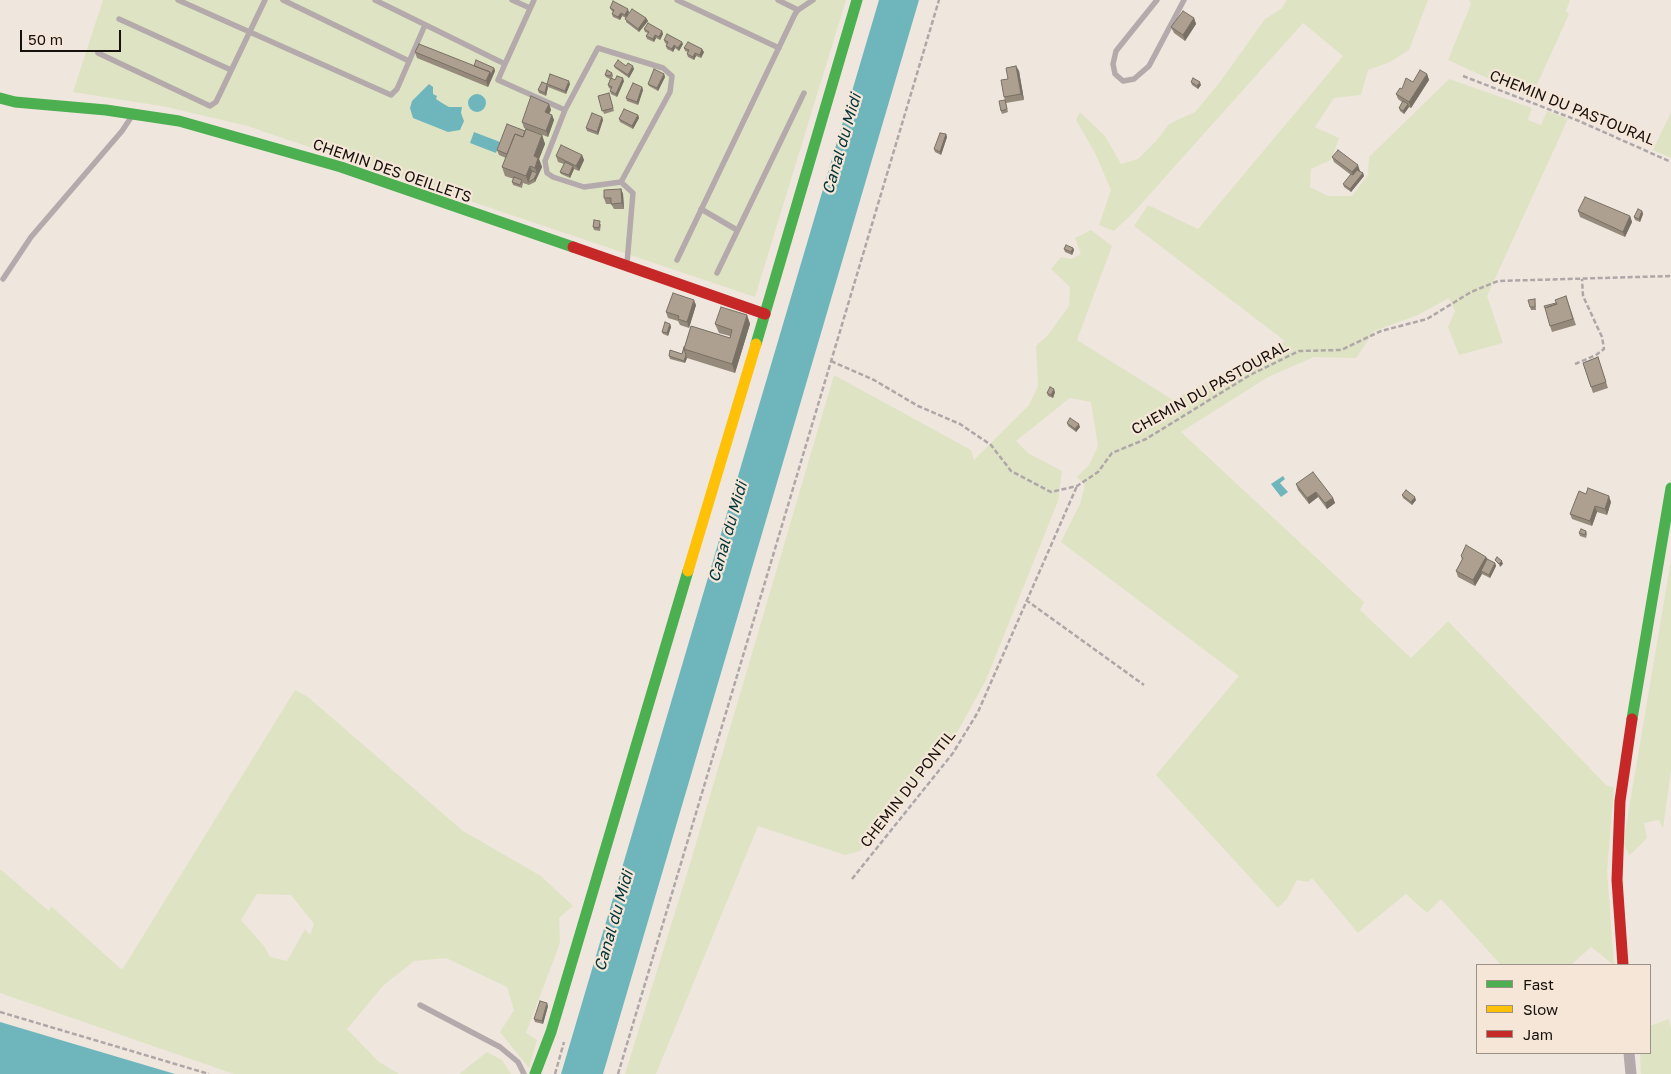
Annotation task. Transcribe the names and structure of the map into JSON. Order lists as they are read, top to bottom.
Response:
{
  "streets": {
    "street": ["CHEMIN DES OEILLETS"],
    "path": ["CHEMIN DU PASTOURAL", "CHEMIN DU PONTIL"]
  },
  "crossings": [
    ["CHEMIN DU PASTOURAL", "CHEMIN DU PONTIL"]
  ],
  "water": ["Canal du Midi"],
  "legend": ["Fast", "Slow", "Jam"],
  "scale_bar": "50 m"
}
